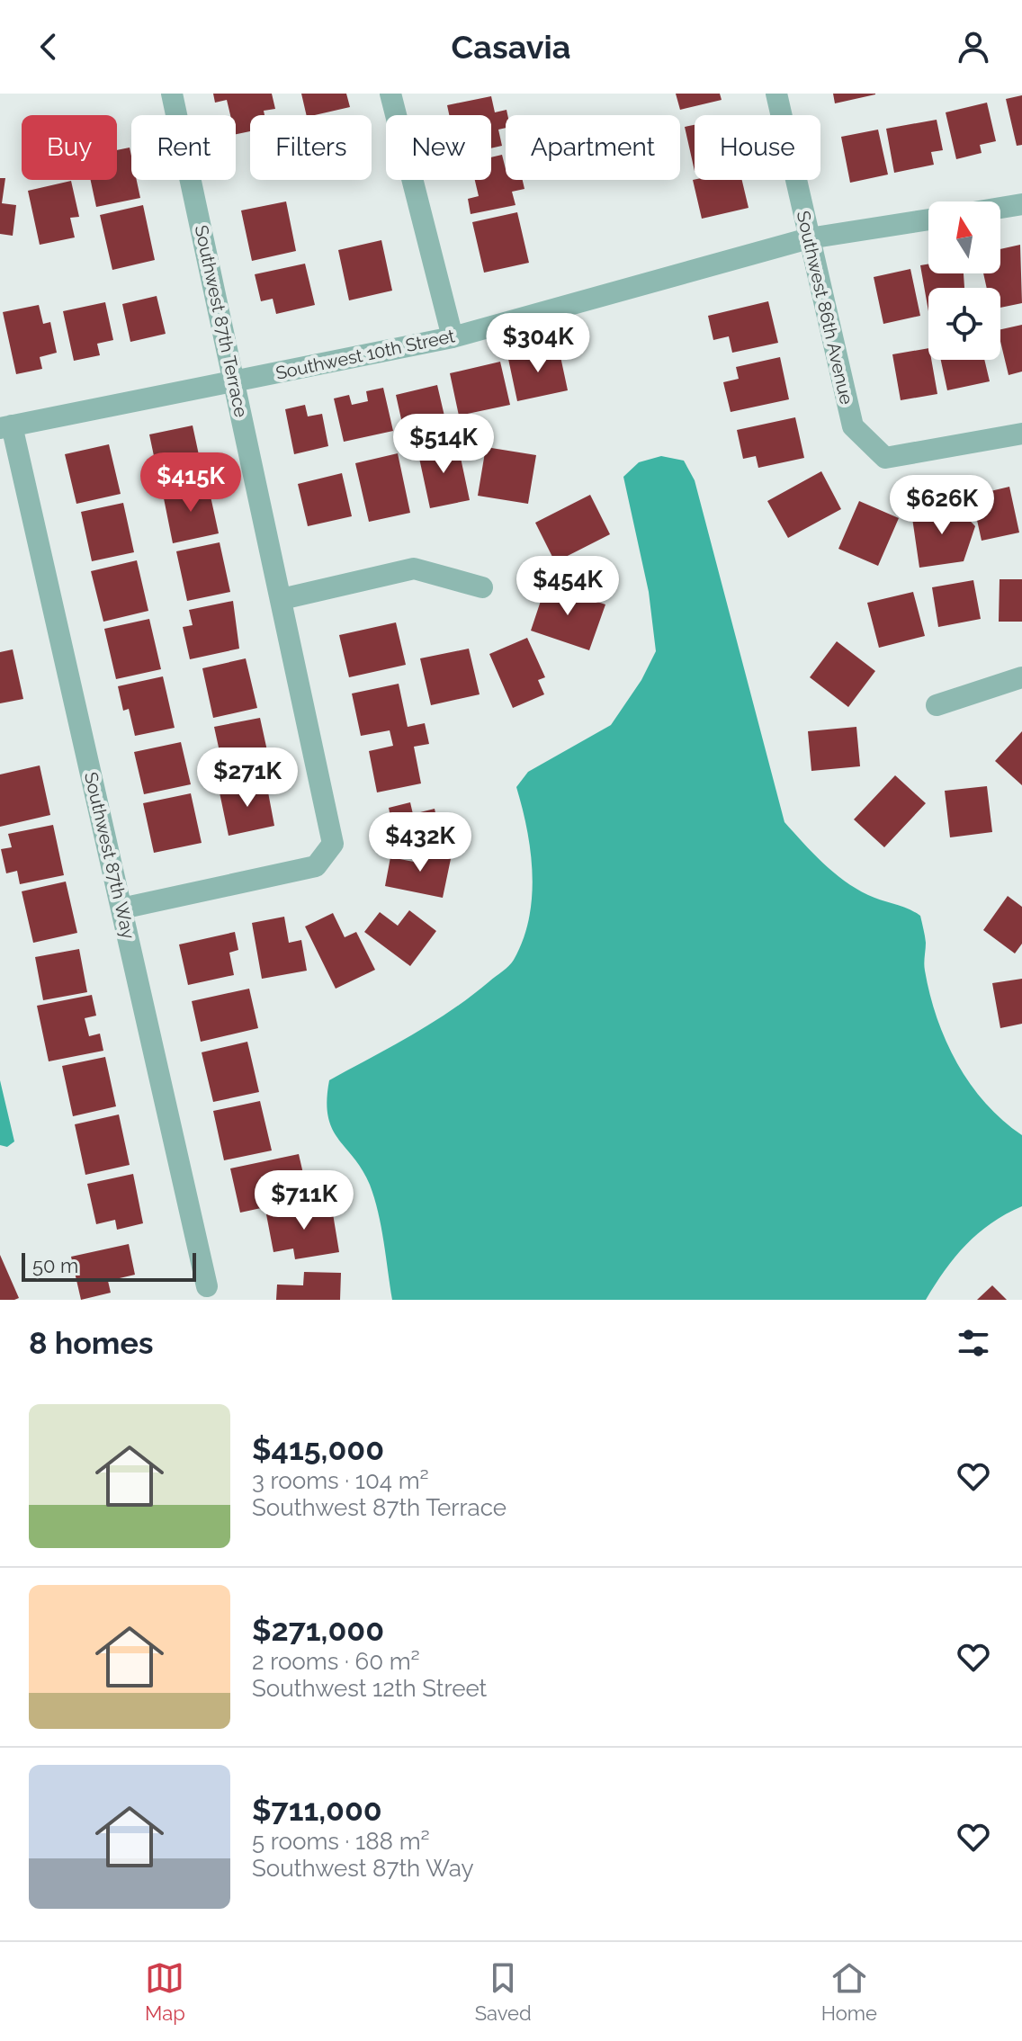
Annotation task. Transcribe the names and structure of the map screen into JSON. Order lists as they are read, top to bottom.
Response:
{
  "streets": {
    "street": [
      "Southwest 86th Avenue",
      "Southwest 87th Terrace",
      "Southwest 10th Street",
      "Southwest 87th Way"
    ]
  },
  "crossings": [
    ["Southwest 86th Avenue", "Southwest 10th Street"],
    ["Southwest 87th Terrace", "Southwest 10th Street"],
    ["Southwest 87th Terrace", "Southwest 87th Way"],
    ["Southwest 10th Street", "Southwest 87th Way"]
  ],
  "scale_bar": "50 m",
  "north": "top",
  "page": {
    "header": "Casavia",
    "chip": [
      "Buy",
      "Rent",
      "Filters",
      "New",
      "Apartment",
      "House"
    ],
    "price": [
      "$304K",
      "$514K",
      "$415K",
      "$626K",
      "$454K",
      "$271K",
      "$432K",
      "$711K"
    ],
    "scale": "50 m",
    "heading": "8 homes",
    "list": [
      {
        "name": "$415,000",
        "note": "3 rooms · 104 m² · Southwest 87th Terrace"
      },
      {
        "name": "$271,000",
        "note": "2 rooms · 60 m² · Southwest 12th Street"
      },
      {
        "name": "$711,000",
        "note": "5 rooms · 188 m² · Southwest 87th Way"
      }
    ],
    "tabs": ["Map", "Saved", "Home"]
  }
}
